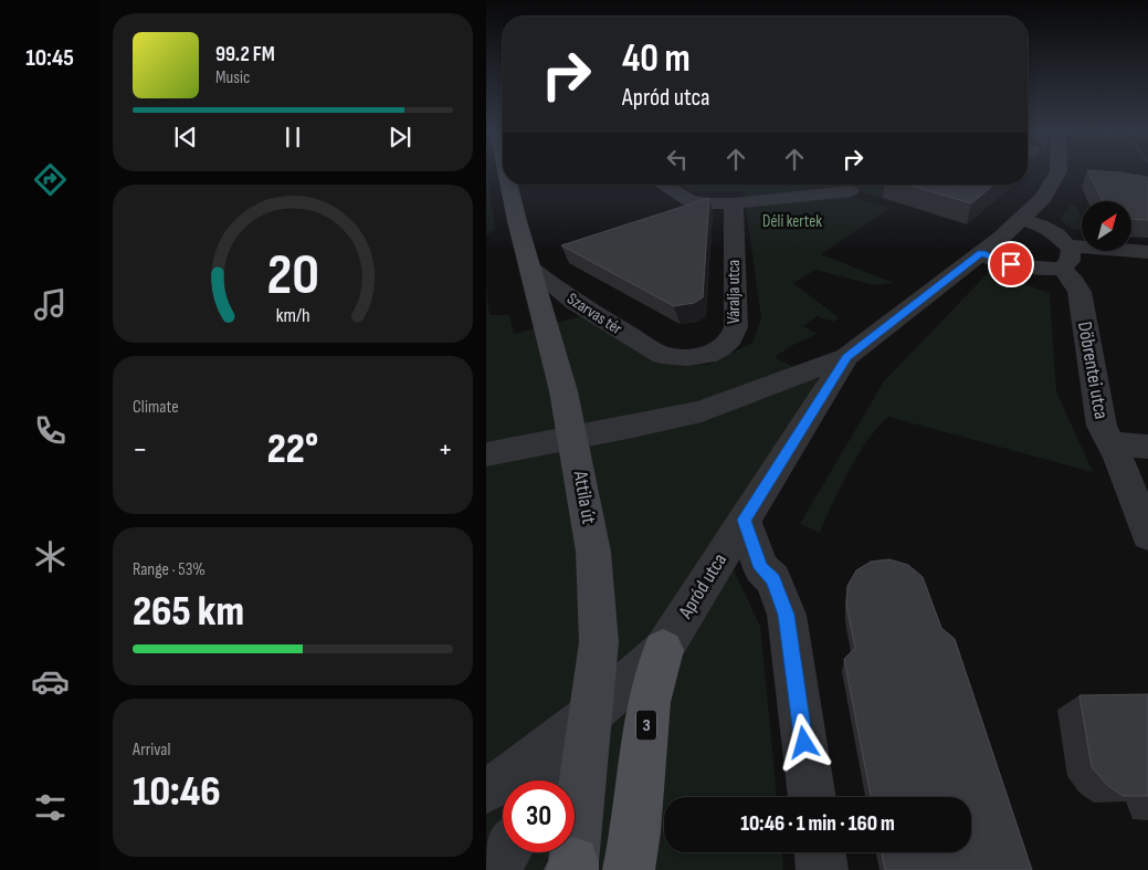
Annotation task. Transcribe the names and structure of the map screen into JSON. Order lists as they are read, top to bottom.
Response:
{
  "streets": {
    "main road": ["Attila út", "3"],
    "street": [
      "Váralja utca",
      "Szarvas tér",
      "Döbrentei utca",
      "Apród utca"
    ]
  },
  "crossings": [
    ["Váralja utca", "Szarvas tér"],
    ["Szarvas tér", "Attila út"],
    ["Attila út", "Apród utca"],
    ["Attila út", "3"],
    ["Apród utca", "3"]
  ],
  "parks": ["Déli kertek"],
  "north": "top right",
  "page": {
    "tabs": "10:45",
    "turn": ["40 m", "Apród utca"],
    "song": ["99.2 FM", "Music"],
    "tile": [
      "Climate",
      ["Range · 53%", "265 km"],
      ["Arrival", "10:46"]
    ],
    "heat": ["−", "22°", "+"],
    "limit": "30",
    "trip": "10:46 · 1 min · 160 m",
    "gauge": ["20", "km/h"]
  }
}
